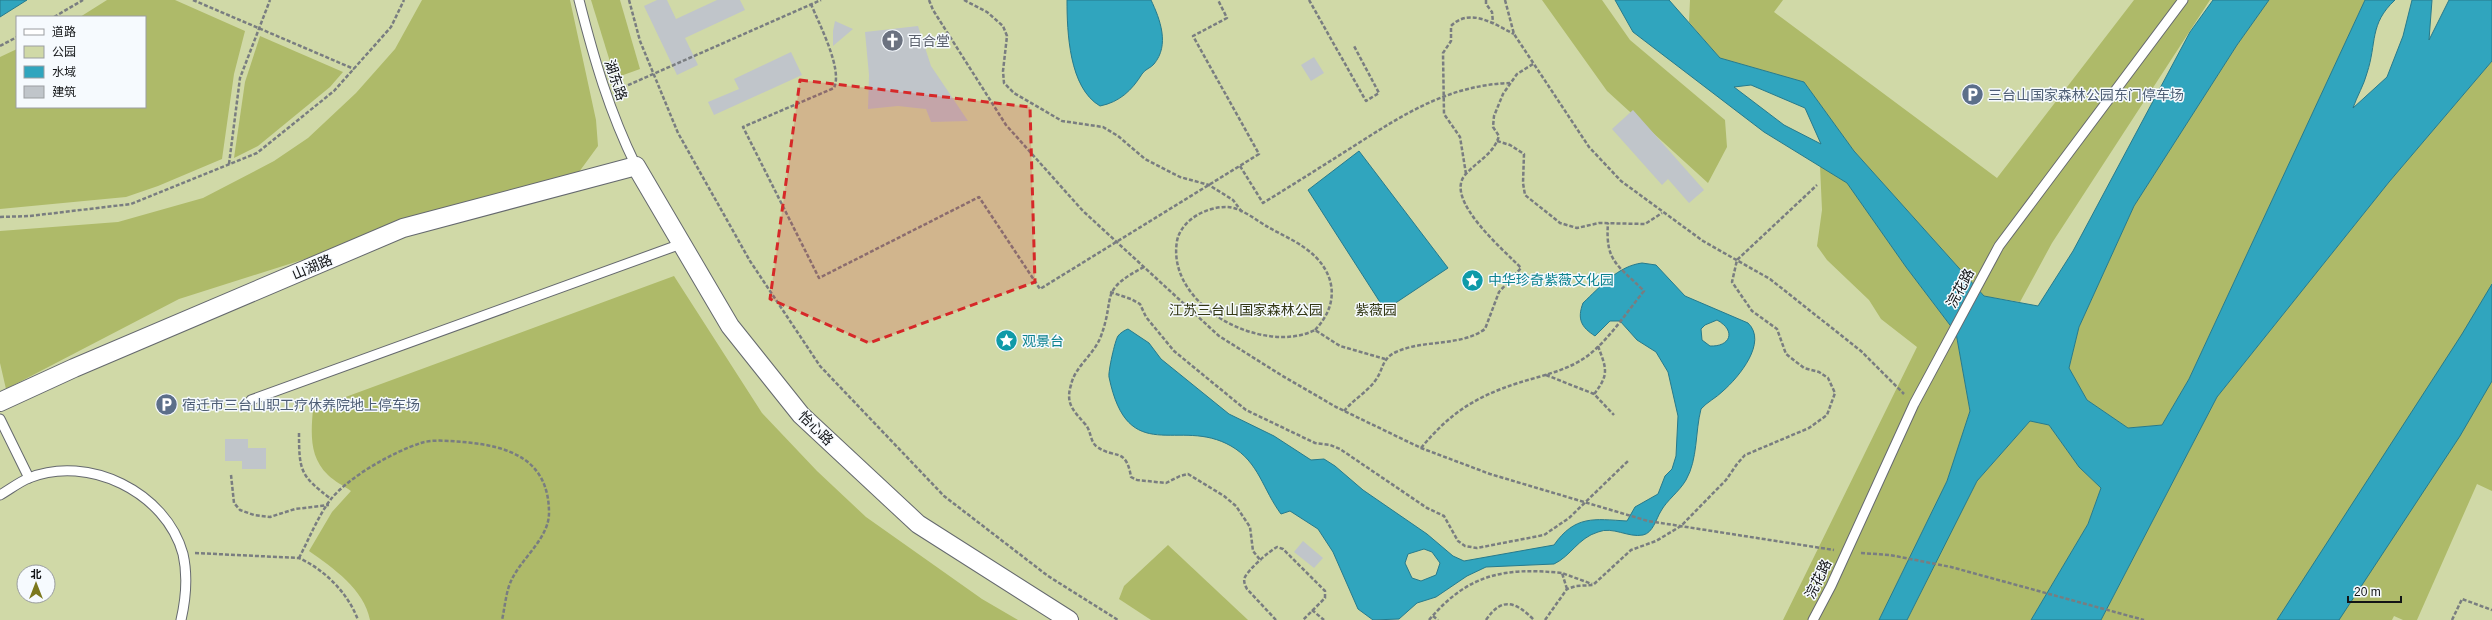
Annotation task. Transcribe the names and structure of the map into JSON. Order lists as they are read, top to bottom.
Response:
{
  "streets": {
    "street": ["山湖路", "怡心路"],
    "lane": ["湖东路", "浣花路"]
  },
  "crossings": [
    ["湖东路", "山湖路"],
    ["湖东路", "怡心路"],
    ["山湖路", "怡心路"]
  ],
  "parks": ["江苏三台山国家森林公园", "紫薇园"],
  "places": {
    "church": ["百合堂"],
    "parking": ["三台山国家森林公园东门停车场", "宿迁市三台山职工疗休养院地上停车场"],
    "place": ["中华珍奇紫薇文化园", "观景台"]
  },
  "legend": [
    "道路",
    "公园",
    "水域",
    "建筑"
  ],
  "scale_bar": "20 m",
  "north": "top"
}
